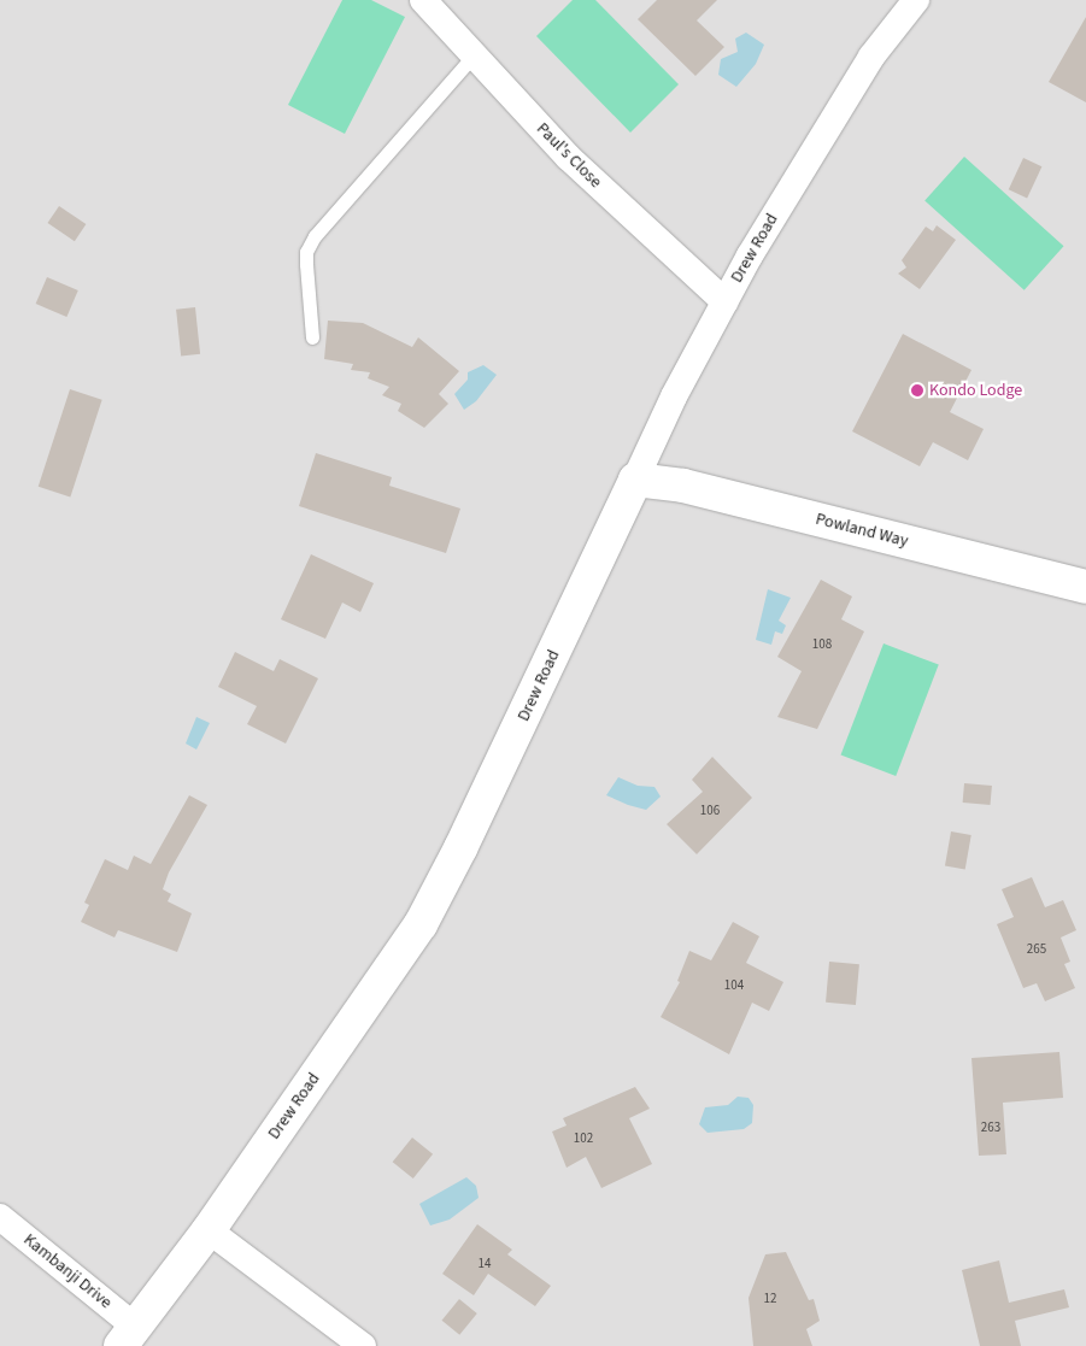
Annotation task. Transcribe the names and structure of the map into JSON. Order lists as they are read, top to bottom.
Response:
{
  "streets": {
    "street": [
      "Paul's Close",
      "Drew Road",
      "Powland Way",
      "Kambanji Drive"
    ]
  },
  "crossings": [
    ["Paul's Close", "Drew Road"],
    ["Drew Road", "Powland Way"],
    ["Drew Road", "Kambanji Drive"]
  ],
  "places": ["Kondo Lodge"],
  "house_numbers": [
    "108",
    "106",
    "265",
    "104",
    "263",
    "102",
    "14",
    "12"
  ]
}
